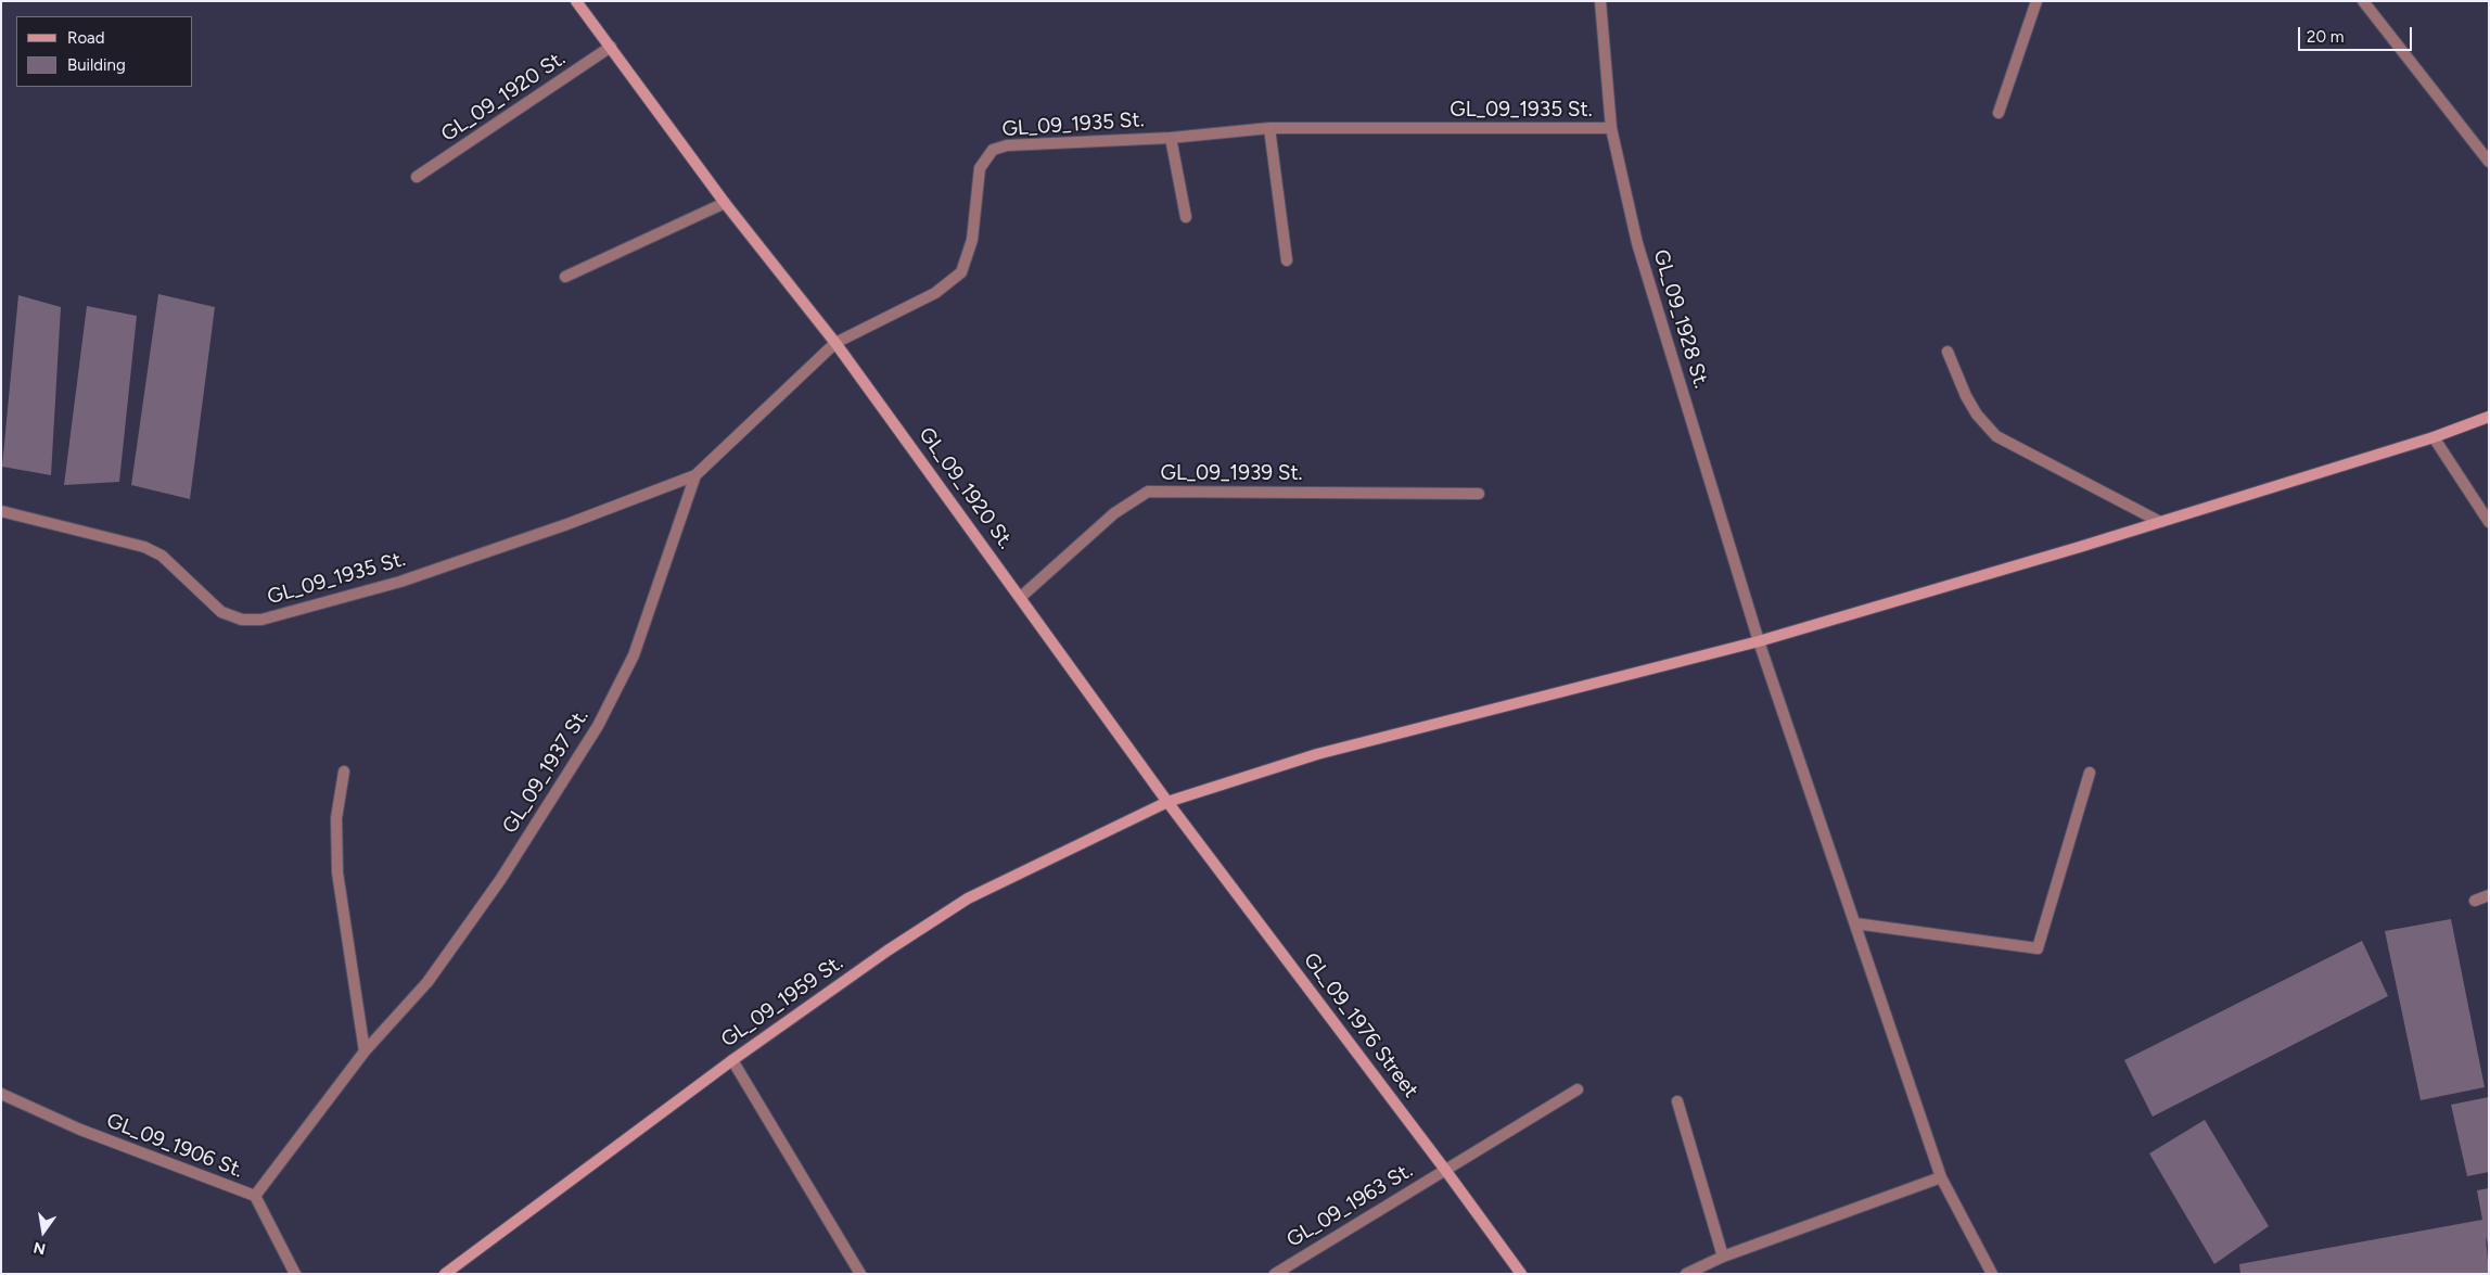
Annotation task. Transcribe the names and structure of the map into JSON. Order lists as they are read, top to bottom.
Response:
{
  "streets": {
    "main road": ["GL_09_1920 St.", "GL_09_1959 St.", "GL_09_1976 Street"],
    "street": [
      "GL_09_1935 St.",
      "GL_09_1928 St.",
      "GL_09_1939 St.",
      "GL_09_1937 St.",
      "GL_09_1906 St.",
      "GL_09_1963 St."
    ]
  },
  "crossings": [
    ["GL_09_1920 St.", "GL_09_1935 St."],
    ["GL_09_1920 St.", "GL_09_1939 St."],
    ["GL_09_1920 St.", "GL_09_1959 St."],
    ["GL_09_1920 St.", "GL_09_1976 Street"],
    ["GL_09_1935 St.", "GL_09_1928 St."],
    ["GL_09_1935 St.", "GL_09_1937 St."],
    ["GL_09_1928 St.", "GL_09_1959 St."],
    ["GL_09_1937 St.", "GL_09_1906 St."],
    ["GL_09_1959 St.", "GL_09_1976 Street"],
    ["GL_09_1976 Street", "GL_09_1963 St."]
  ],
  "legend": ["Road", "Building"],
  "scale_bar": "20 m",
  "north": "bottom"
}
